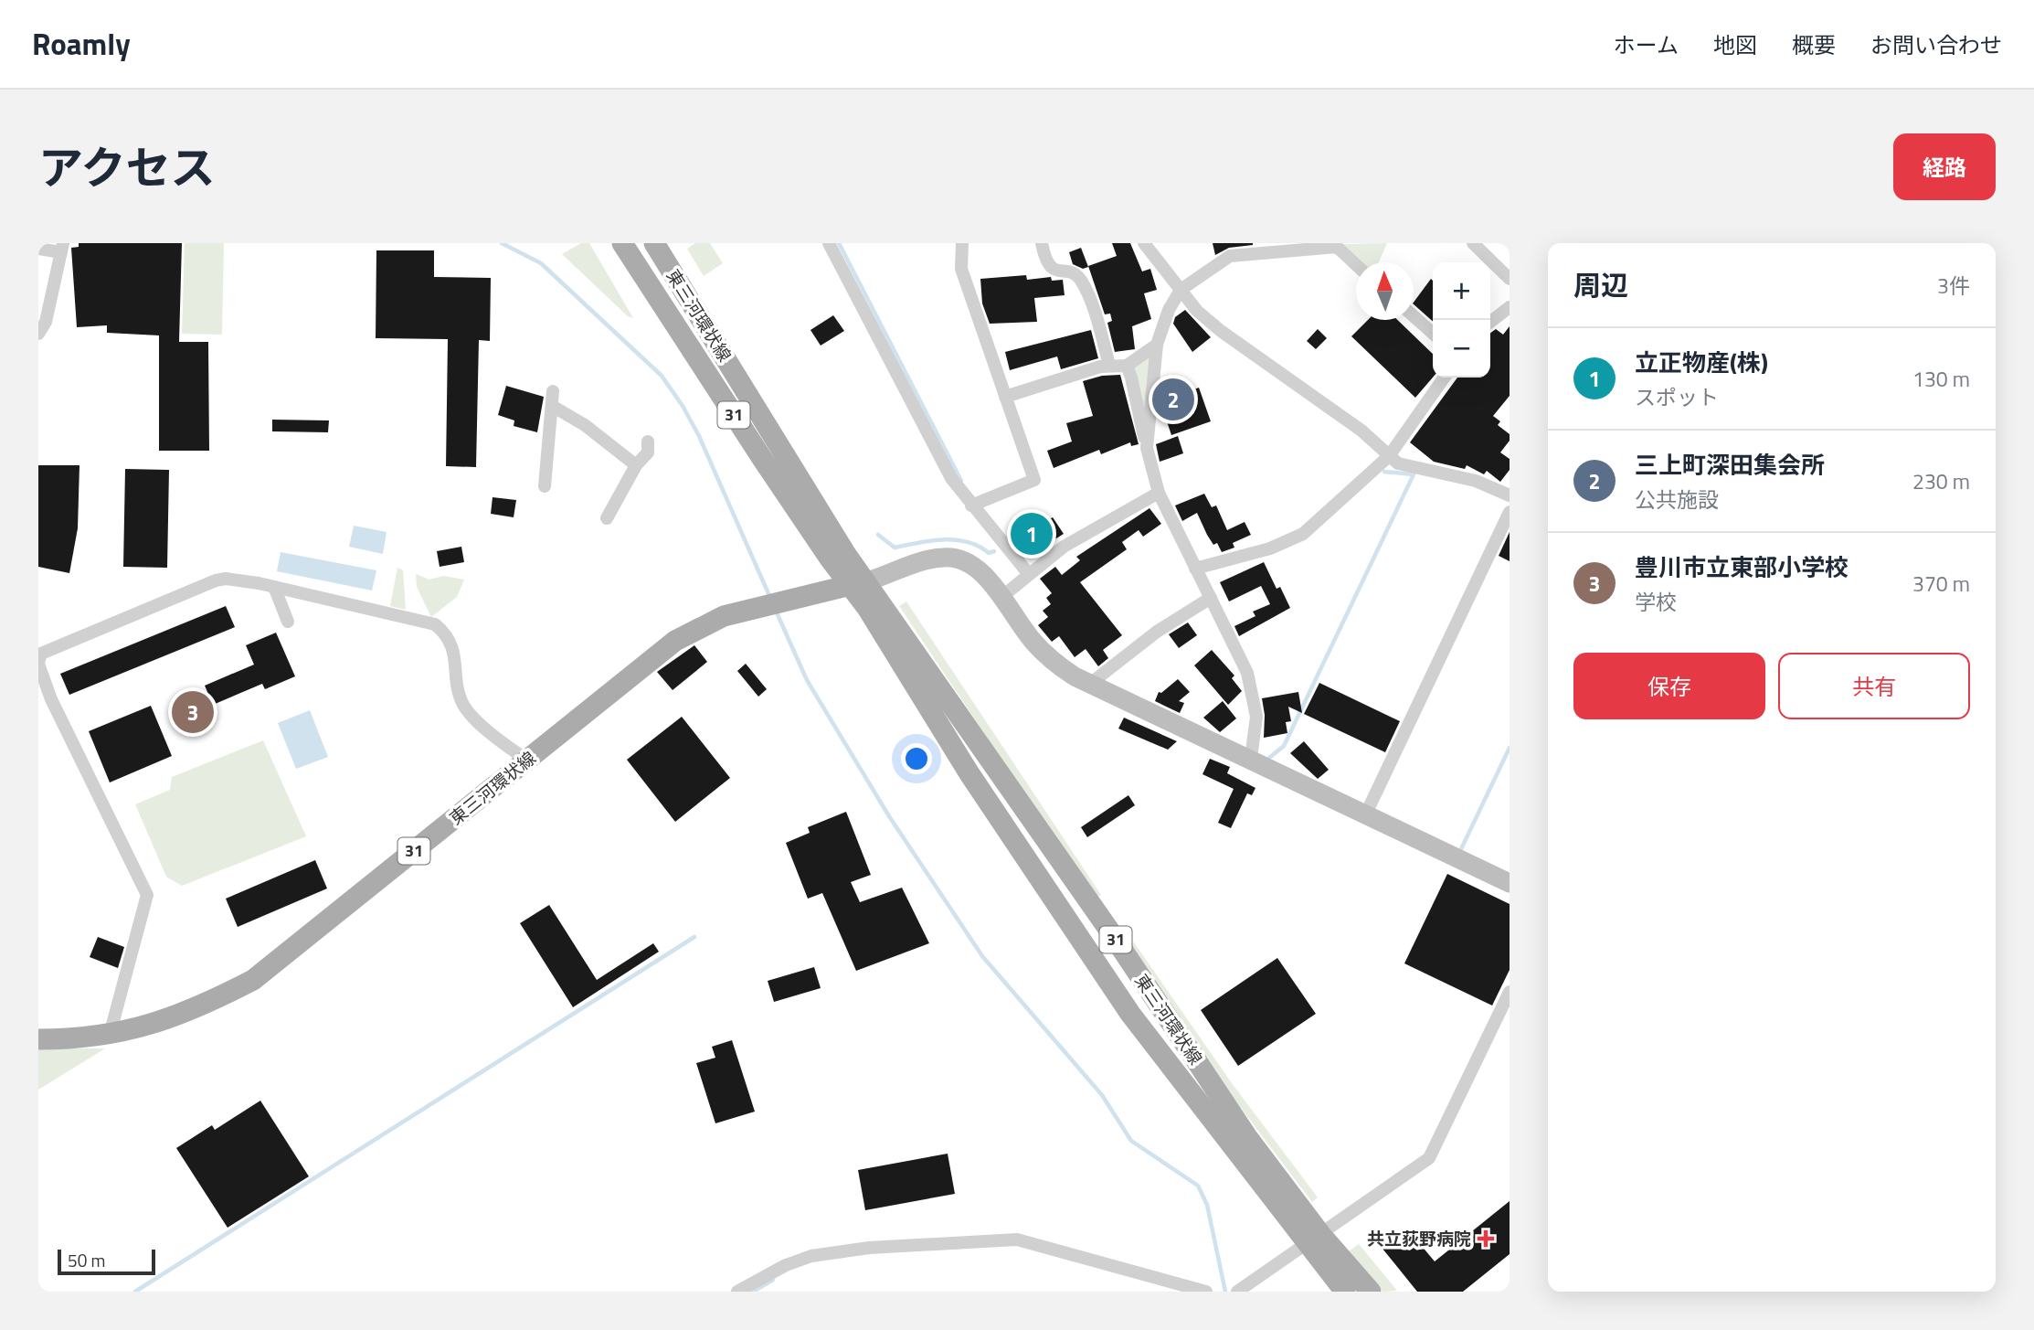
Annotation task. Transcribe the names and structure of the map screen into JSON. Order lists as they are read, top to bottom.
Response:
{
  "streets": {
    "main road": ["東三河環状線", "31"]
  },
  "places": {
    "health": ["共立荻野病院"]
  },
  "scale_bar": "50 m",
  "north": "top",
  "page": {
    "header": "Roamly",
    "nav": [
      "ホーム",
      "地図",
      "概要",
      "お問い合わせ"
    ],
    "title": "アクセス",
    "buttons": [
      "経路",
      ["保存", "共有"]
    ],
    "heading": ["周辺", "3件"],
    "map_buttons": ["+", "−"],
    "list": [
      {
        "mark": "1",
        "name": "立正物産(株)",
        "note": "スポット",
        "value": "130 m"
      },
      {
        "mark": "2",
        "name": "三上町深田集会所",
        "note": "公共施設",
        "value": "230 m"
      },
      {
        "mark": "3",
        "name": "豊川市立東部小学校",
        "note": "学校",
        "value": "370 m"
      }
    ],
    "pins": ["2", "1", "3"],
    "scale": "50 m"
  }
}
